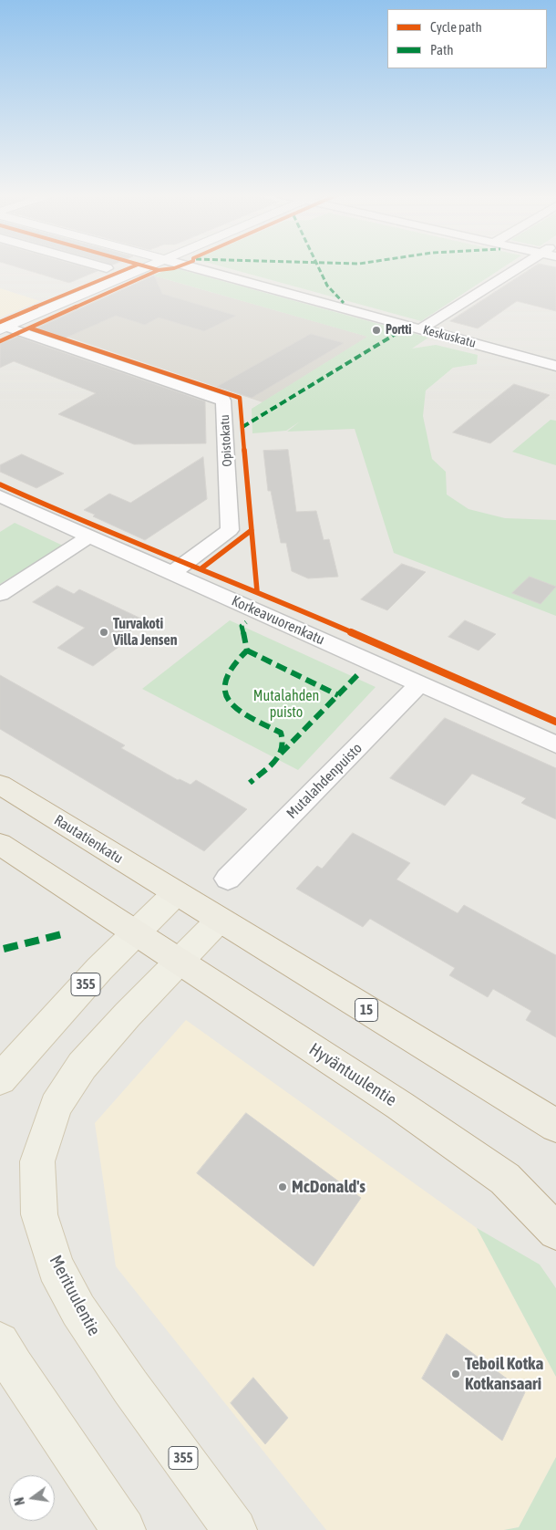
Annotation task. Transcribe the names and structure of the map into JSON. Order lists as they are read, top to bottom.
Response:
{
  "streets": {
    "highway": ["Rautatienkatu", "15", "Hyväntuulentie"],
    "main road": ["355", "Merituulentie"],
    "street": [
      "Keskuskatu",
      "Opistokatu",
      "Korkeavuorenkatu",
      "Mutalahdenpuisto"
    ]
  },
  "crossings": [
    ["Opistokatu", "Korkeavuorenkatu"],
    ["Korkeavuorenkatu", "Mutalahdenpuisto"],
    ["Rautatienkatu", "355"],
    ["Rautatienkatu", "15"],
    ["355", "15"],
    ["355", "Hyväntuulentie"],
    ["15", "Merituulentie"],
    ["Hyväntuulentie", "Merituulentie"]
  ],
  "parks": ["Mutalahden puisto"],
  "places": [
    "Portti",
    "Turvakoti Villa Jensen",
    "McDonald's",
    "Teboil Kotka Kotkansaari"
  ],
  "legend": ["Cycle path", "Path"],
  "north": "left"
}
